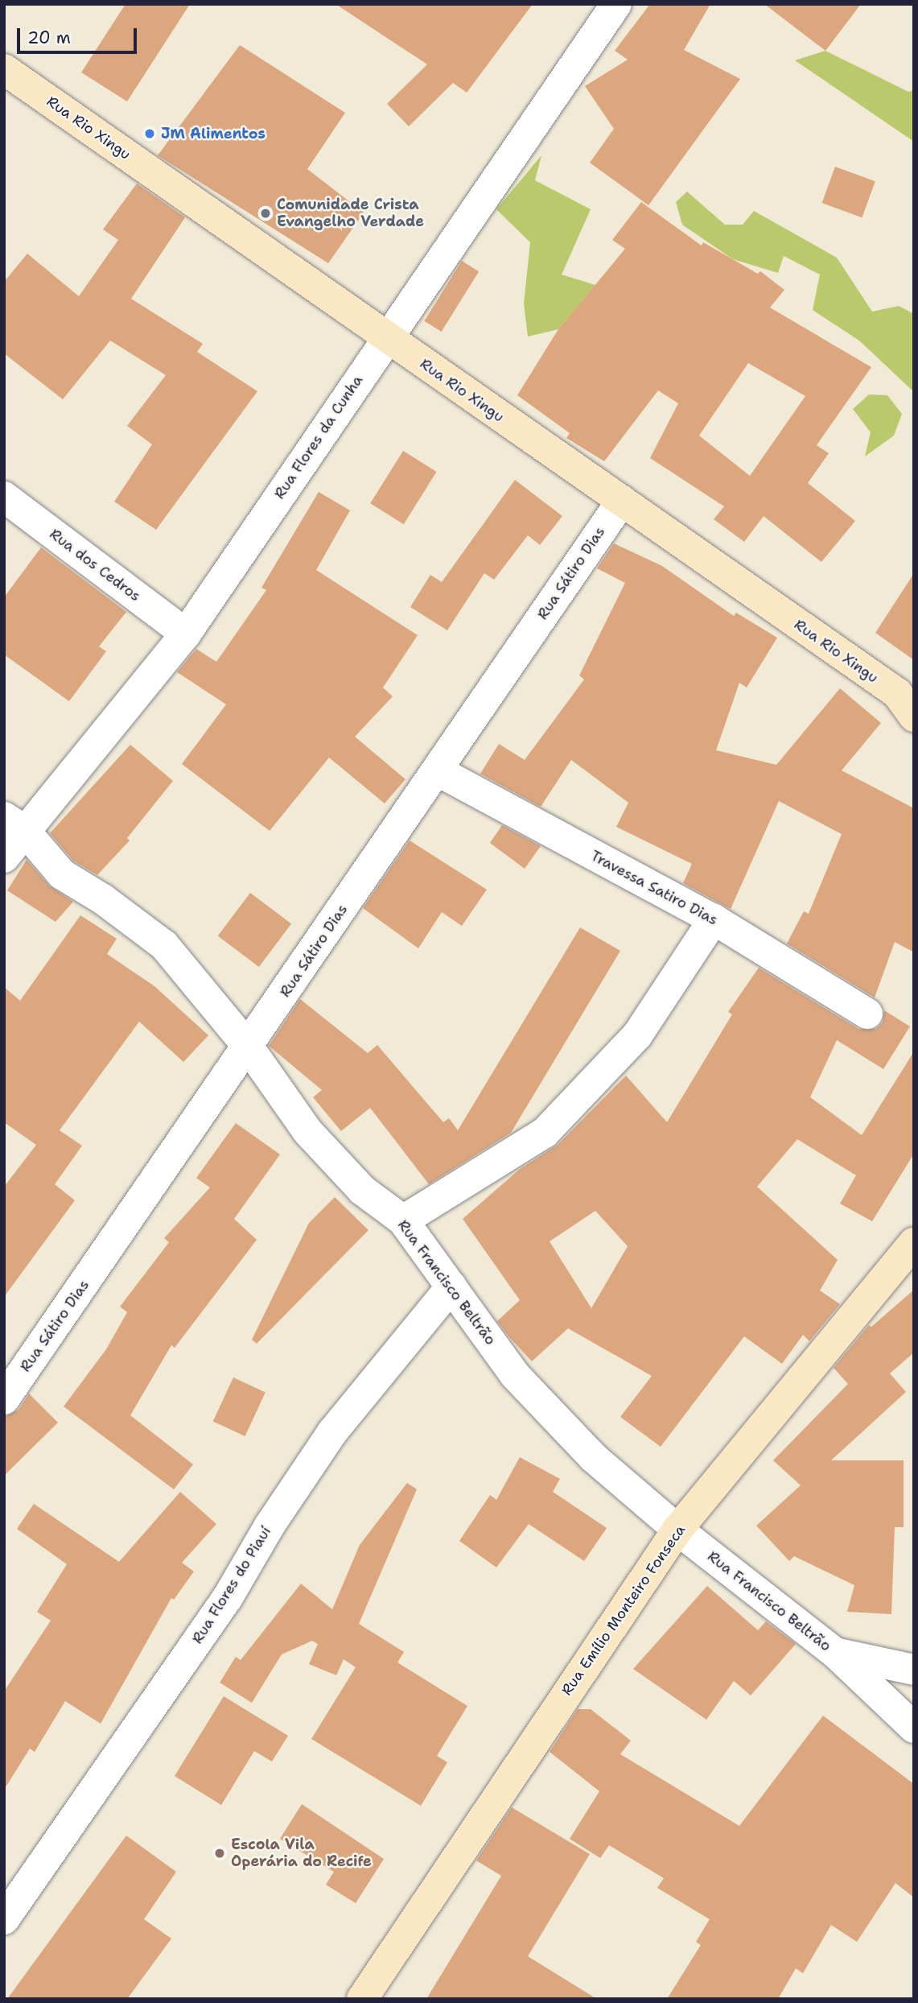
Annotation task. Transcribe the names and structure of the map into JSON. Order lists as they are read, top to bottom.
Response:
{
  "streets": {
    "main road": ["Rua Rio Xingu", "Rua Emílio Monteiro Fonseca"],
    "street": [
      "Rua Flores da Cunha",
      "Rua dos Cedros",
      "Rua Sátiro Dias",
      "Travessa Satiro Dias",
      "Rua Francisco Beltrão",
      "Rua Flores do Piauí"
    ]
  },
  "crossings": [
    ["Rua Rio Xingu", "Rua Flores da Cunha"],
    ["Rua Rio Xingu", "Rua Sátiro Dias"],
    ["Rua Flores da Cunha", "Rua dos Cedros"],
    ["Rua Flores da Cunha", "Rua Francisco Beltrão"],
    ["Rua Sátiro Dias", "Travessa Satiro Dias"],
    ["Rua Sátiro Dias", "Rua Francisco Beltrão"],
    ["Rua Francisco Beltrão", "Rua Flores do Piauí"],
    ["Rua Francisco Beltrão", "Rua Emílio Monteiro Fonseca"]
  ],
  "places": ["JM Alimentos", "Comunidade Crista Evangelho Verdade", "Escola Vila Operária do Recife"],
  "scale_bar": "20 m"
}
